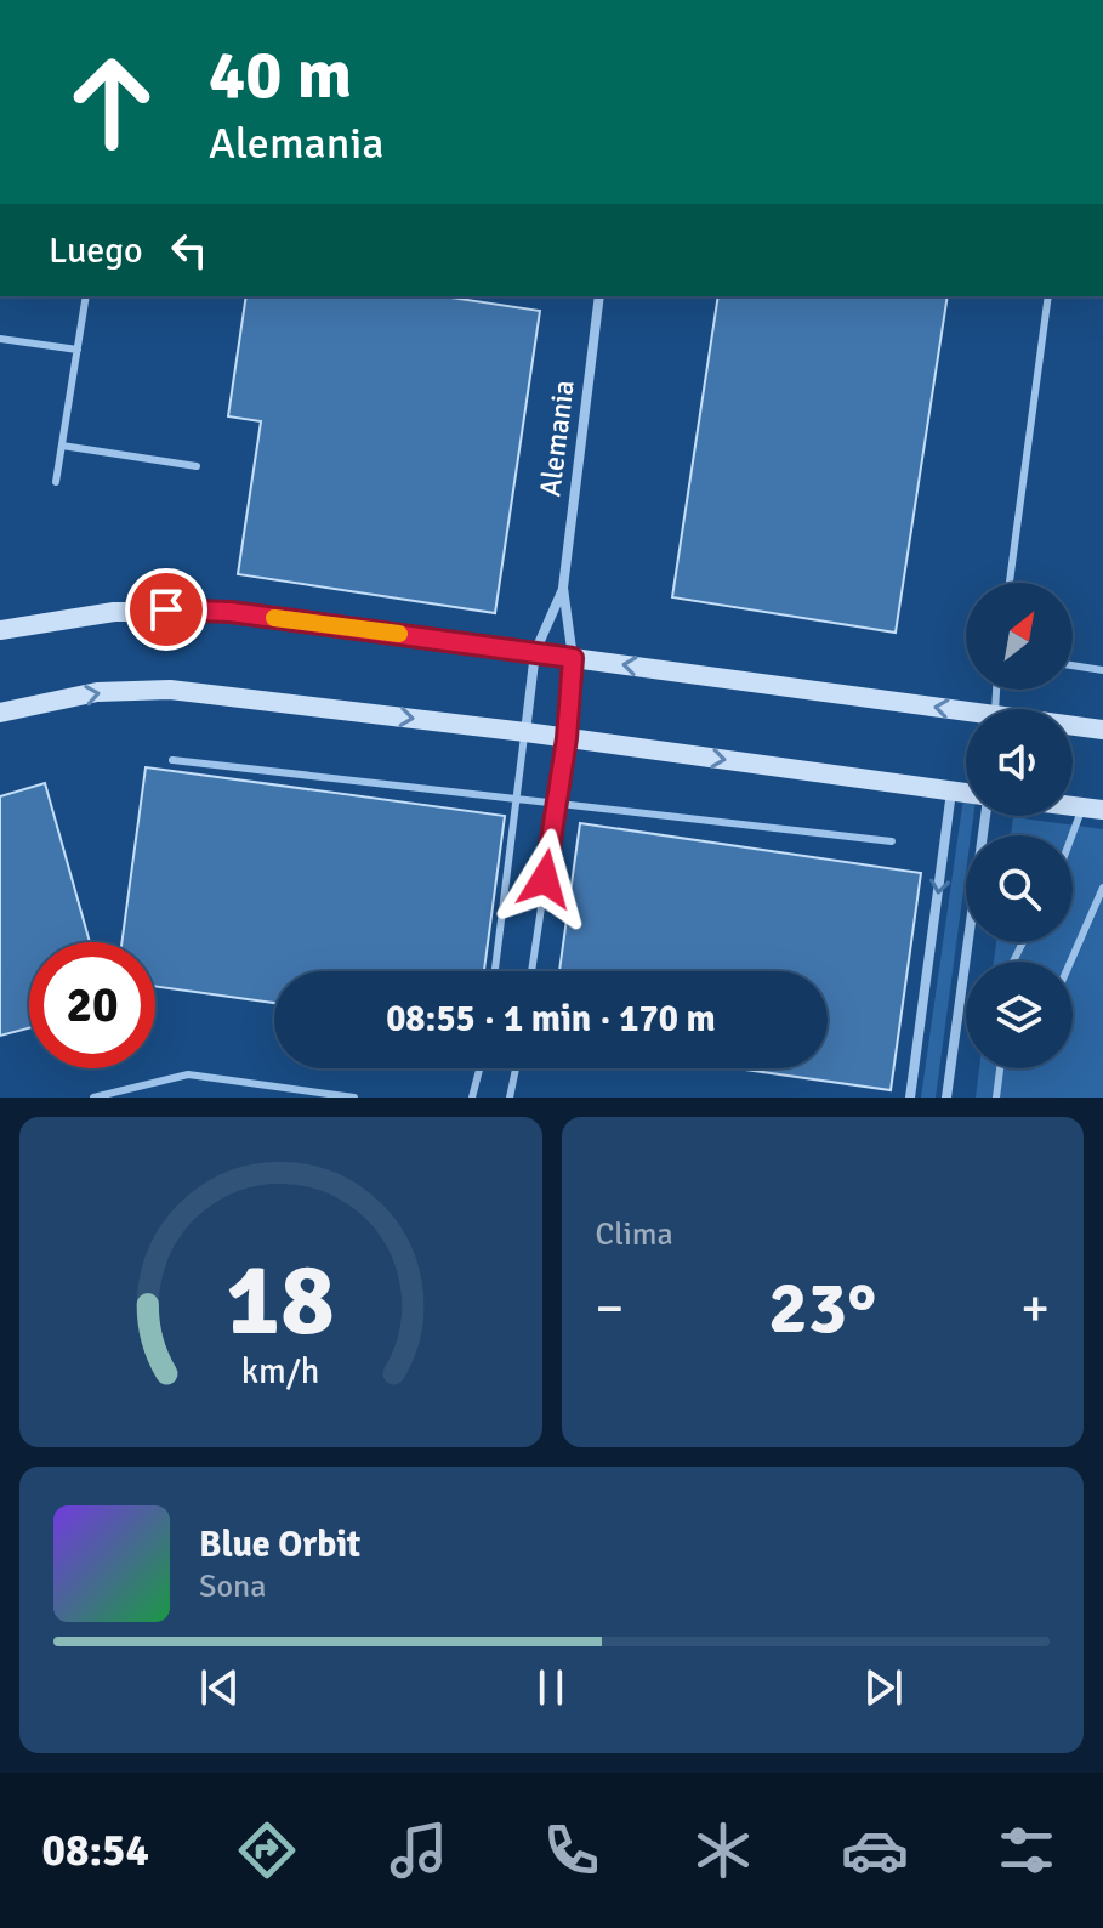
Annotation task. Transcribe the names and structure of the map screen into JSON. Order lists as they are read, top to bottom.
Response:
{
  "streets": {
    "street": ["Alemania"]
  },
  "north": "top right",
  "page": {
    "turn": ["40 m", "Alemania"],
    "then": "Luego",
    "limit": "20",
    "trip": "08:55 · 1 min · 170 m",
    "tile": "Clima",
    "heat": ["−", "23°", "+"],
    "song": ["Blue Orbit", "Sona"],
    "tabs": "08:54",
    "gauge": ["18", "km/h"]
  }
}
